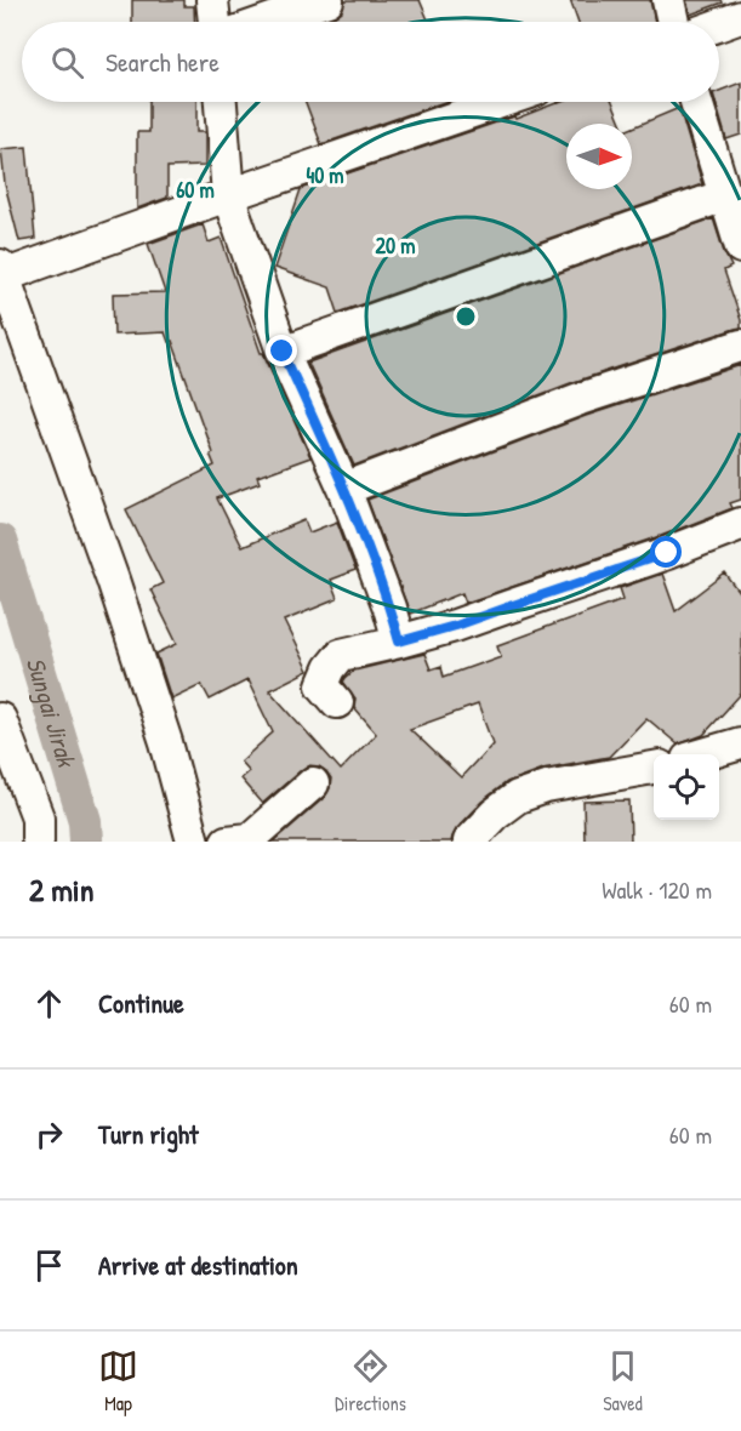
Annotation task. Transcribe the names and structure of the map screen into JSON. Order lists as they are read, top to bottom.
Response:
{
  "water": ["Sungai Jirak"],
  "north": "right",
  "page": {
    "search": "Search here",
    "heading": ["2 min", "Walk · 120 m"],
    "list": [
      ["Continue", "60 m"],
      ["Turn right", "60 m"],
      "Arrive at destination"
    ],
    "nav": ["Map", "Directions", "Saved"]
  },
  "rings": ["40 m", "60 m", "20 m"]
}
